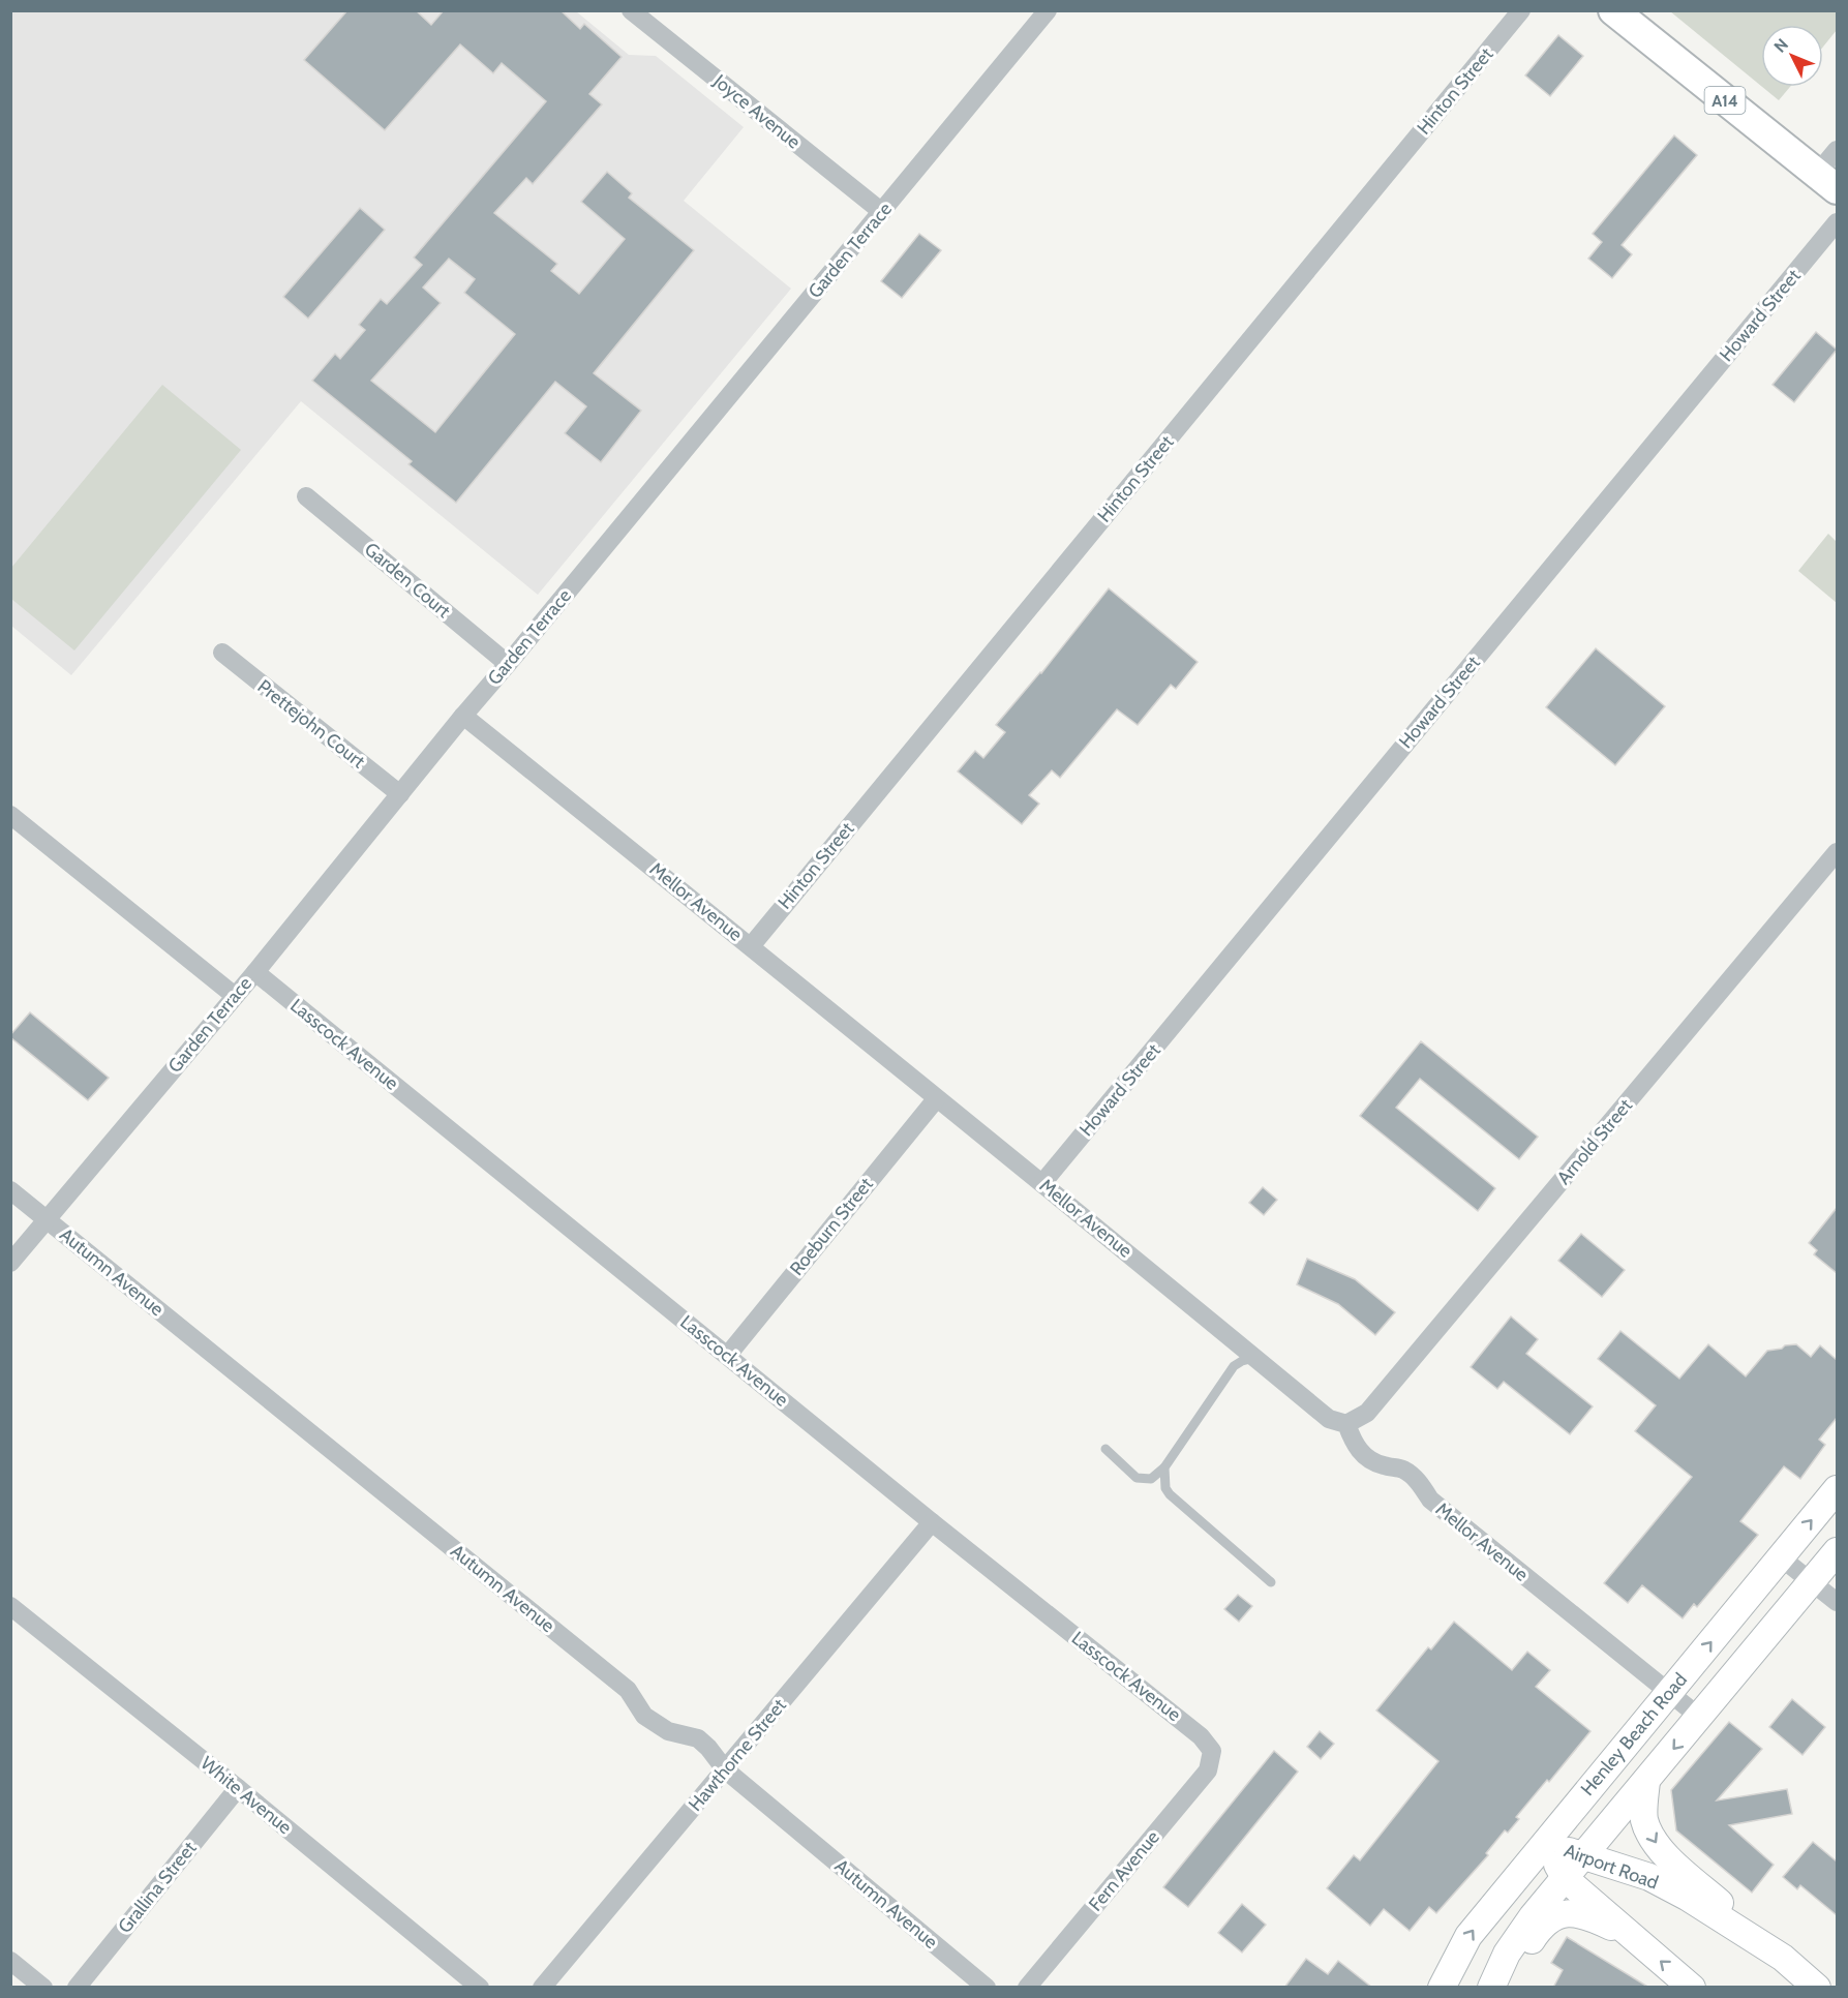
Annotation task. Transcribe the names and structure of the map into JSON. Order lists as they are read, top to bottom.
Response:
{
  "streets": {
    "main road": ["A14", "Henley Beach Road", "Airport Road"],
    "street": [
      "Hinton Street",
      "Joyce Avenue",
      "Garden Terrace",
      "Howard Street",
      "Garden Court",
      "Prettejohn Court",
      "Mellor Avenue",
      "Lasscock Avenue",
      "Arnold Street",
      "Roeburn Street",
      "Autumn Avenue",
      "Hawthorne Street",
      "White Avenue",
      "Fern Avenue",
      "Grallina Street"
    ]
  },
  "crossings": [
    ["Hinton Street", "Mellor Avenue"],
    ["Joyce Avenue", "Garden Terrace"],
    ["Garden Terrace", "Garden Court"],
    ["Garden Terrace", "Prettejohn Court"],
    ["Garden Terrace", "Mellor Avenue"],
    ["Garden Terrace", "Lasscock Avenue"],
    ["Garden Terrace", "Autumn Avenue"],
    ["Howard Street", "Mellor Avenue"],
    ["Mellor Avenue", "Arnold Street"],
    ["Mellor Avenue", "Roeburn Street"],
    ["Mellor Avenue", "Henley Beach Road"],
    ["Lasscock Avenue", "Roeburn Street"],
    ["Lasscock Avenue", "Hawthorne Street"],
    ["Lasscock Avenue", "Fern Avenue"],
    ["Autumn Avenue", "Hawthorne Street"],
    ["Henley Beach Road", "Airport Road"],
    ["White Avenue", "Grallina Street"]
  ],
  "north": "top left"
}
